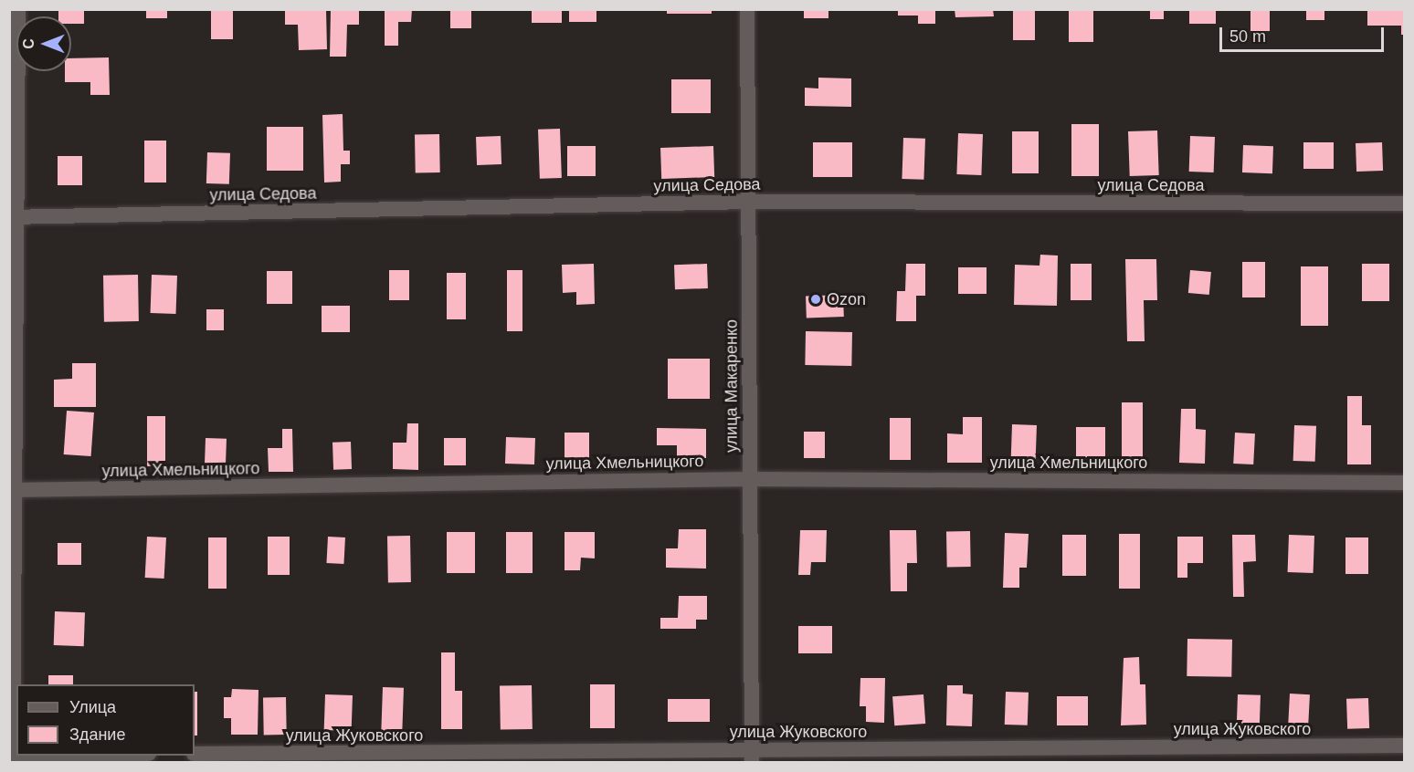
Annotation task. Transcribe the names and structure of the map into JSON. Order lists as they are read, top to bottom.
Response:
{
  "streets": {
    "street": [
      "улица Седова",
      "улица Макаренко",
      "улица Хмельницкого",
      "улица Жуковского"
    ]
  },
  "crossings": [
    ["улица Седова", "улица Макаренко"],
    ["улица Макаренко", "улица Хмельницкого"],
    ["улица Макаренко", "улица Жуковского"]
  ],
  "places": ["Ozon"],
  "legend": ["Улица", "Здание"],
  "scale_bar": "50 m",
  "north": "left"
}
